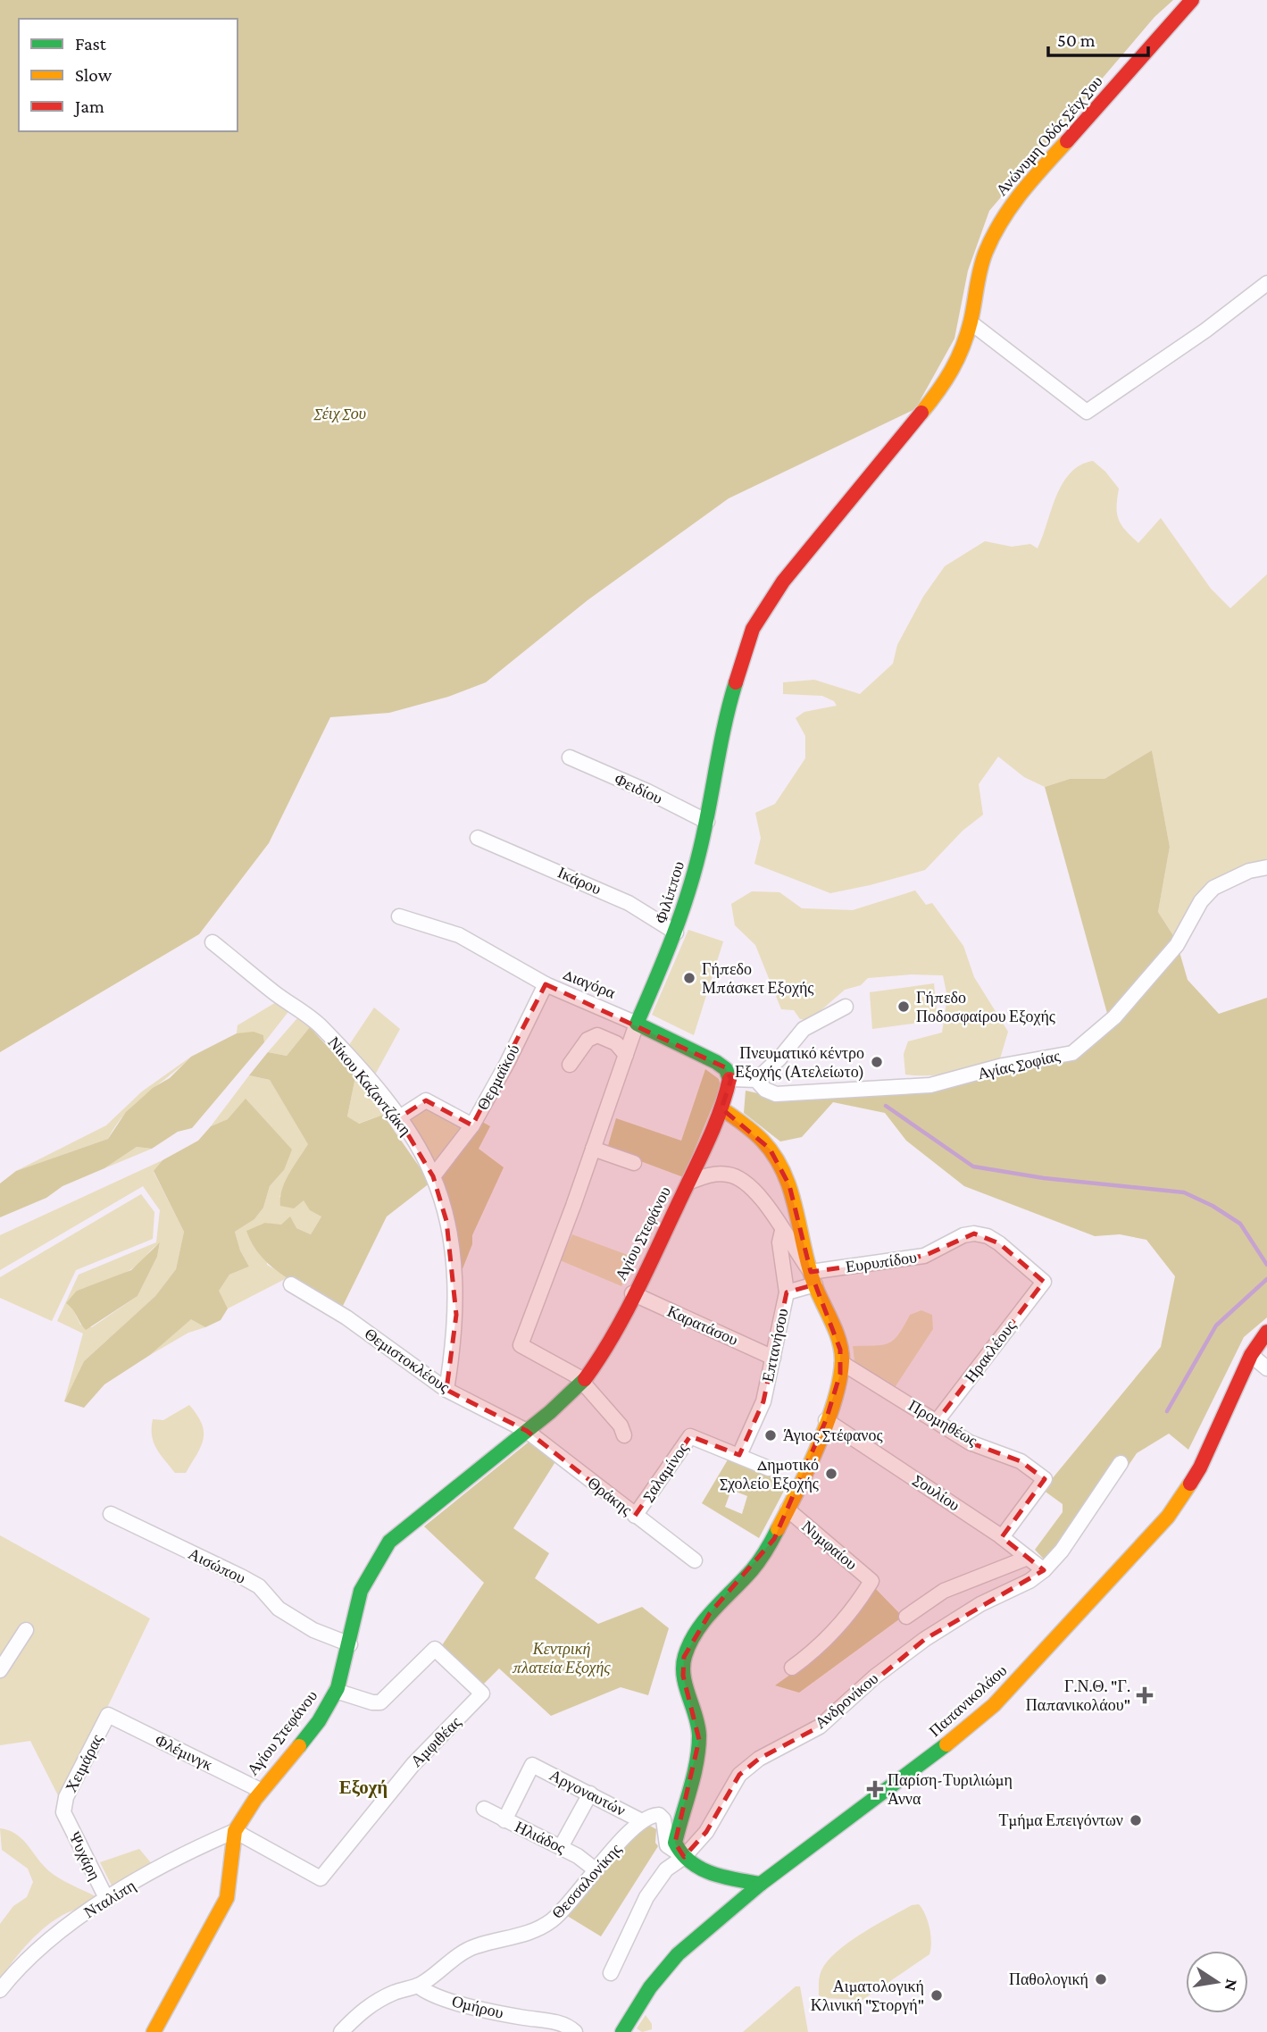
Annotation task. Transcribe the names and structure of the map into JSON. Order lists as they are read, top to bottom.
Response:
{
  "streets": {
    "street": [
      "Ανώνυμη Οδός Σέιχ Σου",
      "Φειδίου",
      "Ικάρου",
      "Φιλίππου",
      "Διαγόρα",
      "Αγίας Σοφίας",
      "Θερμαϊκού",
      "Νίκου Καζαντζάκη",
      "Αγίου Στεφάνου",
      "Ευρυπίδου",
      "Καρατάσου",
      "Επτανήσου",
      "Ηρακλέους",
      "Θεμιστοκλέους",
      "Προμηθέως",
      "Σαλαμίνος",
      "Σουλίου",
      "Θράκης",
      "Νυμφαίου",
      "Αισώπου",
      "Ανδρονίκου",
      "Παπανικολάου",
      "Αμφιθέας",
      "Φλέμινγκ",
      "Χειμάρας",
      "Αργοναυτών",
      "Ηλιάδος",
      "Ψυχάρη",
      "Θεσσαλονίκης",
      "Νταλίπη",
      "Ομήρου"
    ]
  },
  "crossings": [
    ["Ανώνυμη Οδός Σέιχ Σου", "Φιλίππου"],
    ["Φειδίου", "Φιλίππου"],
    ["Ικάρου", "Φιλίππου"],
    ["Φιλίππου", "Διαγόρα"],
    ["Φιλίππου", "Αγίου Στεφάνου"],
    ["Διαγόρα", "Αγίας Σοφίας"],
    ["Διαγόρα", "Θερμαϊκού"],
    ["Θερμαϊκού", "Νίκου Καζαντζάκη"],
    ["Νίκου Καζαντζάκη", "Θεμιστοκλέους"],
    ["Αγίου Στεφάνου", "Ευρυπίδου"],
    ["Αγίου Στεφάνου", "Καρατάσου"],
    ["Αγίου Στεφάνου", "Επτανήσου"],
    ["Αγίου Στεφάνου", "Θεμιστοκλέους"],
    ["Αγίου Στεφάνου", "Προμηθέως"],
    ["Αγίου Στεφάνου", "Σουλίου"],
    ["Αγίου Στεφάνου", "Θράκης"],
    ["Αγίου Στεφάνου", "Νυμφαίου"],
    ["Αγίου Στεφάνου", "Αισώπου"],
    ["Αγίου Στεφάνου", "Ανδρονίκου"],
    ["Αγίου Στεφάνου", "Αμφιθέας"],
    ["Αγίου Στεφάνου", "Φλέμινγκ"],
    ["Αγίου Στεφάνου", "Νταλίπη"],
    ["Ευρυπίδου", "Επτανήσου"],
    ["Ευρυπίδου", "Ηρακλέους"],
    ["Καρατάσου", "Επτανήσου"],
    ["Επτανήσου", "Σαλαμίνος"],
    ["Ηρακλέους", "Προμηθέως"],
    ["Θεμιστοκλέους", "Θράκης"],
    ["Προμηθέως", "Σουλίου"],
    ["Σαλαμίνος", "Θράκης"],
    ["Σουλίου", "Ανδρονίκου"],
    ["Αμφιθέας", "Νταλίπη"],
    ["Φλέμινγκ", "Χειμάρας"],
    ["Χειμάρας", "Ψυχάρη"],
    ["Αργοναυτών", "Ηλιάδος"],
    ["Αργοναυτών", "Θεσσαλονίκης"],
    ["Ηλιάδος", "Θεσσαλονίκης"],
    ["Ψυχάρη", "Νταλίπη"],
    ["Θεσσαλονίκης", "Ομήρου"]
  ],
  "districts": ["Εξοχή"],
  "parks": ["Σέιχ Σου", "Κεντρική πλατεία Εξοχής"],
  "places": {
    "other": [
      "Γήπεδο Μπάσκετ Εξοχής",
      "Γήπεδο Ποδοσφαίρου Εξοχής",
      "Πνευματικό κέντρο Εξοχής (Ατελείωτο)",
      "Άγιος Στέφανος",
      "Δημοτικό Σχολείο Εξοχής",
      "Τμήμα Επειγόντων",
      "Παθολογική",
      "Αιματολογική Κλινική \"Στοργή\""
    ],
    "health": ["Γ.Ν.Θ. \"Γ. Παπανικολάου\"", "Παρίση-Τυριλιώμη Άννα"]
  },
  "legend": ["Fast", "Slow", "Jam"],
  "scale_bar": "50 m",
  "north": "right"
}
